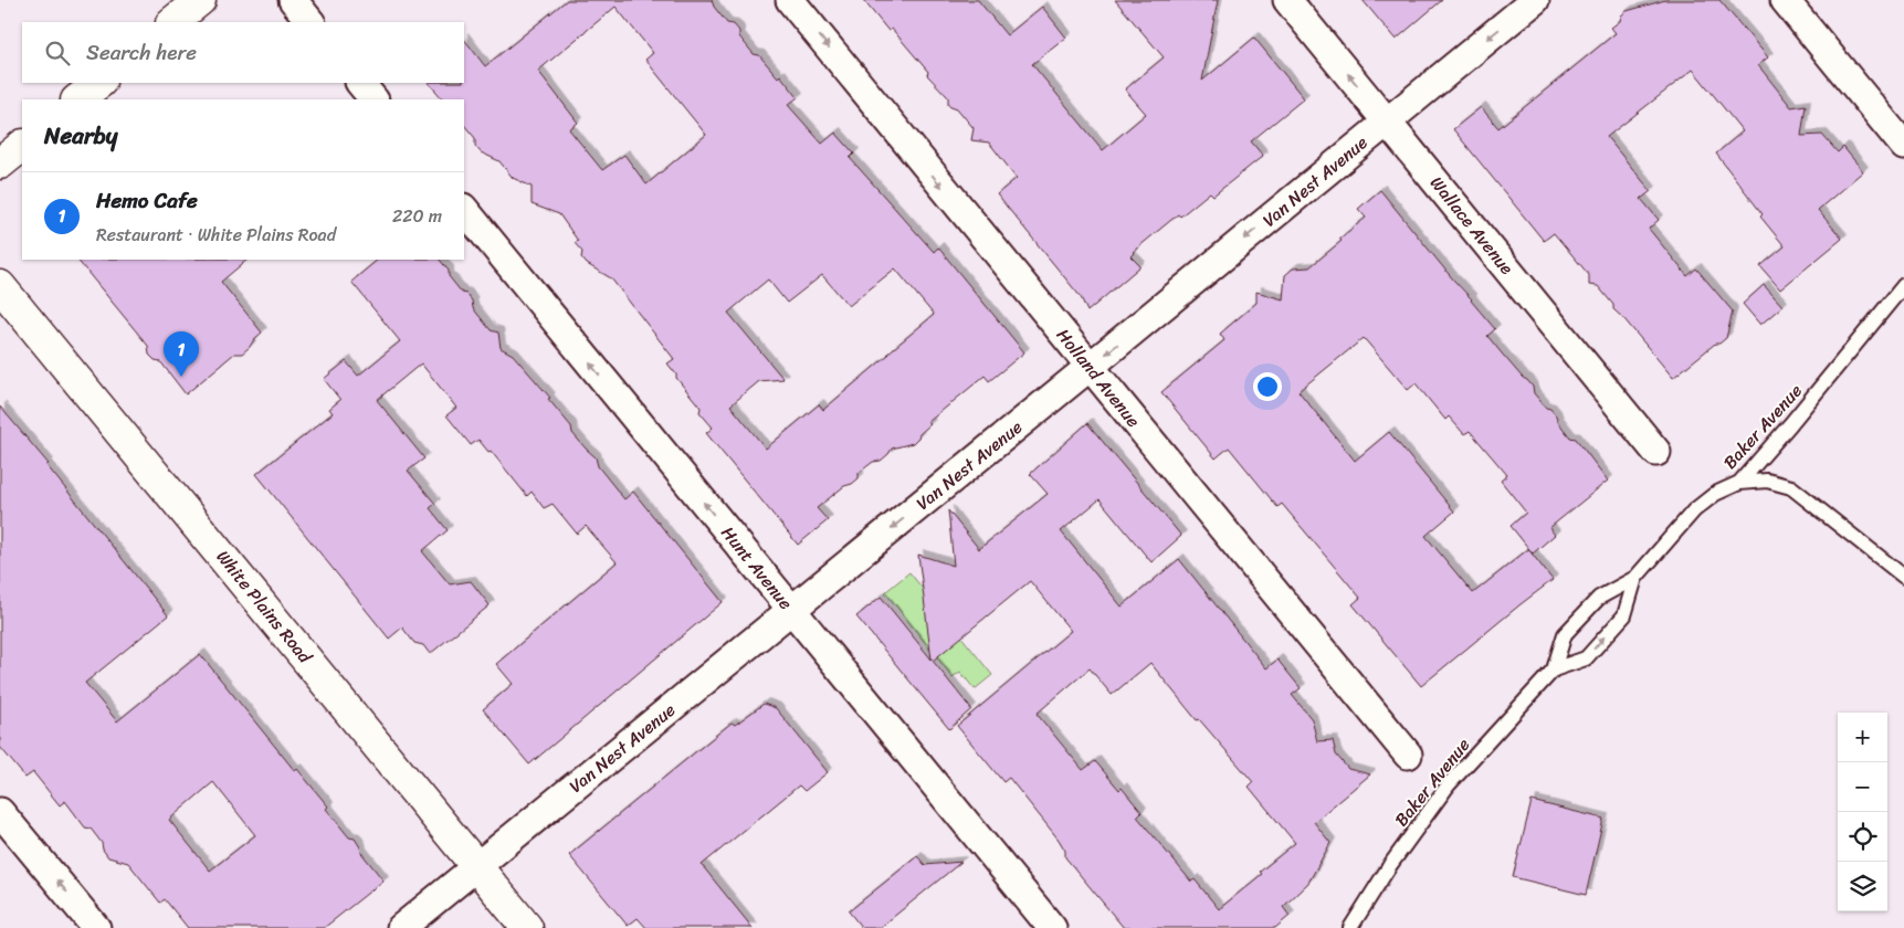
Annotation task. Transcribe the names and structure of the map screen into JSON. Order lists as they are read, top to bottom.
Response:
{
  "streets": {
    "main road": ["White Plains Road"],
    "street": [
      "Van Nest Avenue",
      "Wallace Avenue",
      "Holland Avenue",
      "Hunt Avenue"
    ],
    "lane": ["Baker Avenue"]
  },
  "crossings": [
    ["Van Nest Avenue", "Wallace Avenue"],
    ["Van Nest Avenue", "Holland Avenue"],
    ["Van Nest Avenue", "Hunt Avenue"],
    ["Van Nest Avenue", "White Plains Road"]
  ],
  "one_way": ["Van Nest Avenue", "Holland Avenue", "Hunt Avenue"],
  "page": {
    "search": "Search here",
    "heading": "Nearby",
    "list": [
      {
        "mark": "1",
        "name": "Hemo Cafe",
        "note": "Restaurant · White Plains Road",
        "value": "220 m"
      }
    ],
    "pins": "1",
    "map_buttons": ["+", "−"]
  }
}
